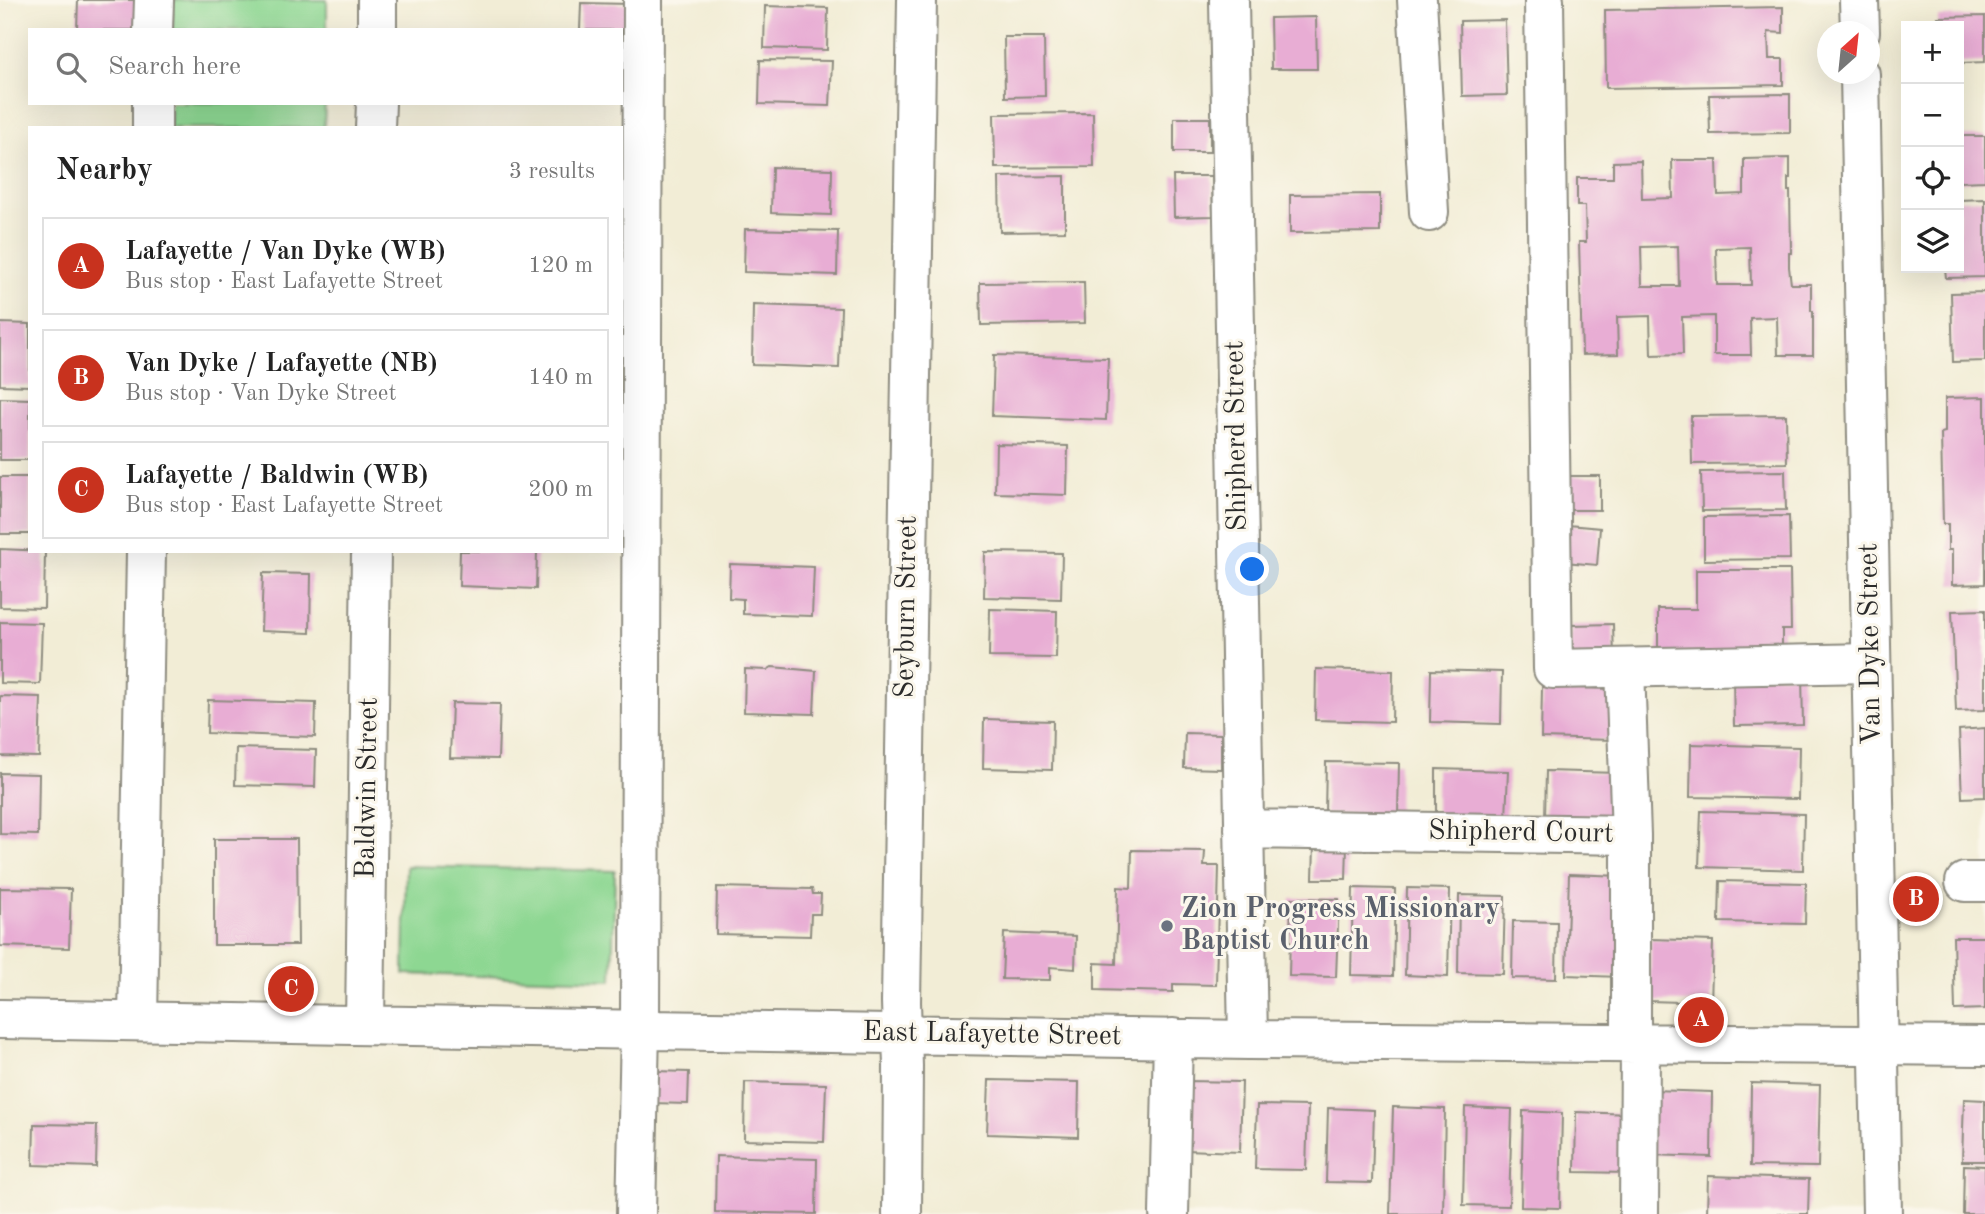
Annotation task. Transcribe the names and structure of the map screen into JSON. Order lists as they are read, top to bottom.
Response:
{
  "streets": {
    "street": [
      "Shipherd Street",
      "Seyburn Street",
      "Van Dyke Street",
      "Baldwin Street",
      "Shipherd Court",
      "East Lafayette Street"
    ]
  },
  "crossings": [
    ["Shipherd Street", "Shipherd Court"],
    ["Shipherd Street", "East Lafayette Street"],
    ["Seyburn Street", "East Lafayette Street"],
    ["Van Dyke Street", "East Lafayette Street"],
    ["Baldwin Street", "East Lafayette Street"],
    ["Shipherd Court", "East Lafayette Street"]
  ],
  "places": ["Zion Progress Missionary Baptist Church"],
  "north": "top right",
  "page": {
    "map_buttons": ["+", "−"],
    "search": "Search here",
    "heading": ["Nearby", "3 results"],
    "list": [
      {
        "mark": "A",
        "name": "Lafayette / Van Dyke (WB)",
        "note": "Bus stop · East Lafayette Street",
        "value": "120 m"
      },
      {
        "mark": "B",
        "name": "Van Dyke / Lafayette (NB)",
        "note": "Bus stop · Van Dyke Street",
        "value": "140 m"
      },
      {
        "mark": "C",
        "name": "Lafayette / Baldwin (WB)",
        "note": "Bus stop · East Lafayette Street",
        "value": "200 m"
      }
    ],
    "pins": ["B", "C", "A"]
  }
}
